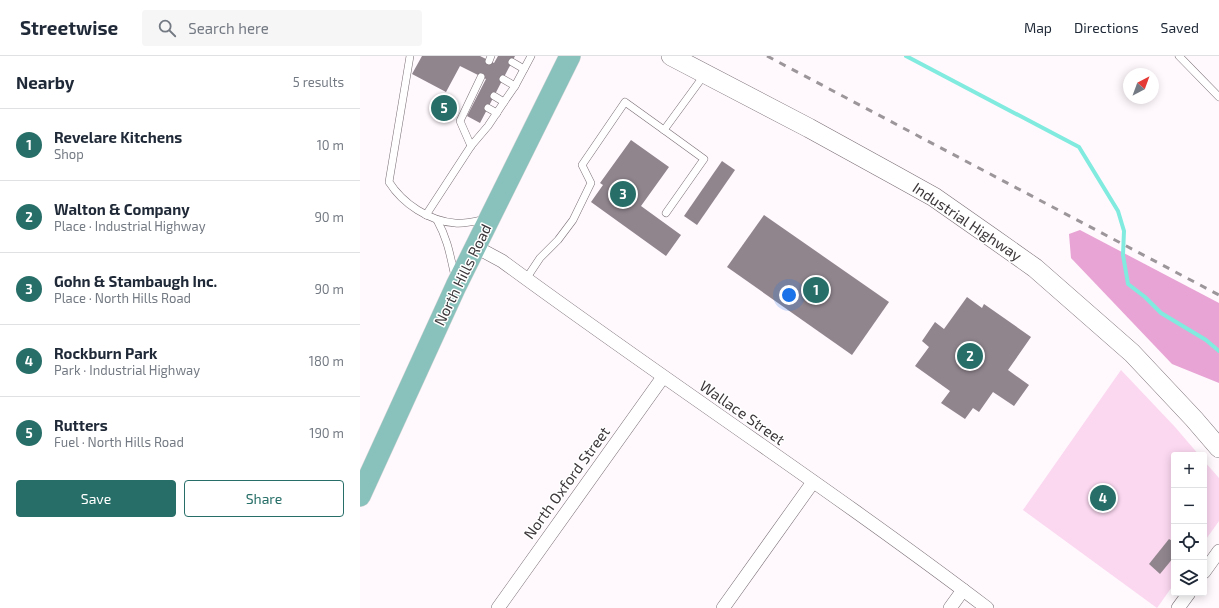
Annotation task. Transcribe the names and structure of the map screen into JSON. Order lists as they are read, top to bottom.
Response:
{
  "streets": {
    "main road": ["North Hills Road"],
    "street": ["Industrial Highway", "Wallace Street", "North Oxford Street"]
  },
  "crossings": [
    ["North Hills Road", "Wallace Street"],
    ["Wallace Street", "North Oxford Street"]
  ],
  "north": "top right",
  "page": {
    "header": "Streetwise",
    "search": "Search here",
    "nav": ["Map", "Directions", "Saved"],
    "heading": ["Nearby", "5 results"],
    "pins": [
      "5",
      "3",
      "1",
      "2",
      "4"
    ],
    "list": [
      {
        "mark": "1",
        "name": "Revelare Kitchens",
        "note": "Shop",
        "value": "10 m"
      },
      {
        "mark": "2",
        "name": "Walton & Company",
        "note": "Place · Industrial Highway",
        "value": "90 m"
      },
      {
        "mark": "3",
        "name": "Gohn & Stambaugh Inc.",
        "note": "Place · North Hills Road",
        "value": "90 m"
      },
      {
        "mark": "4",
        "name": "Rockburn Park",
        "note": "Park · Industrial Highway",
        "value": "180 m"
      },
      {
        "mark": "5",
        "name": "Rutters",
        "note": "Fuel · North Hills Road",
        "value": "190 m"
      }
    ],
    "map_buttons": ["+", "−"],
    "buttons": ["Save", "Share"]
  }
}
